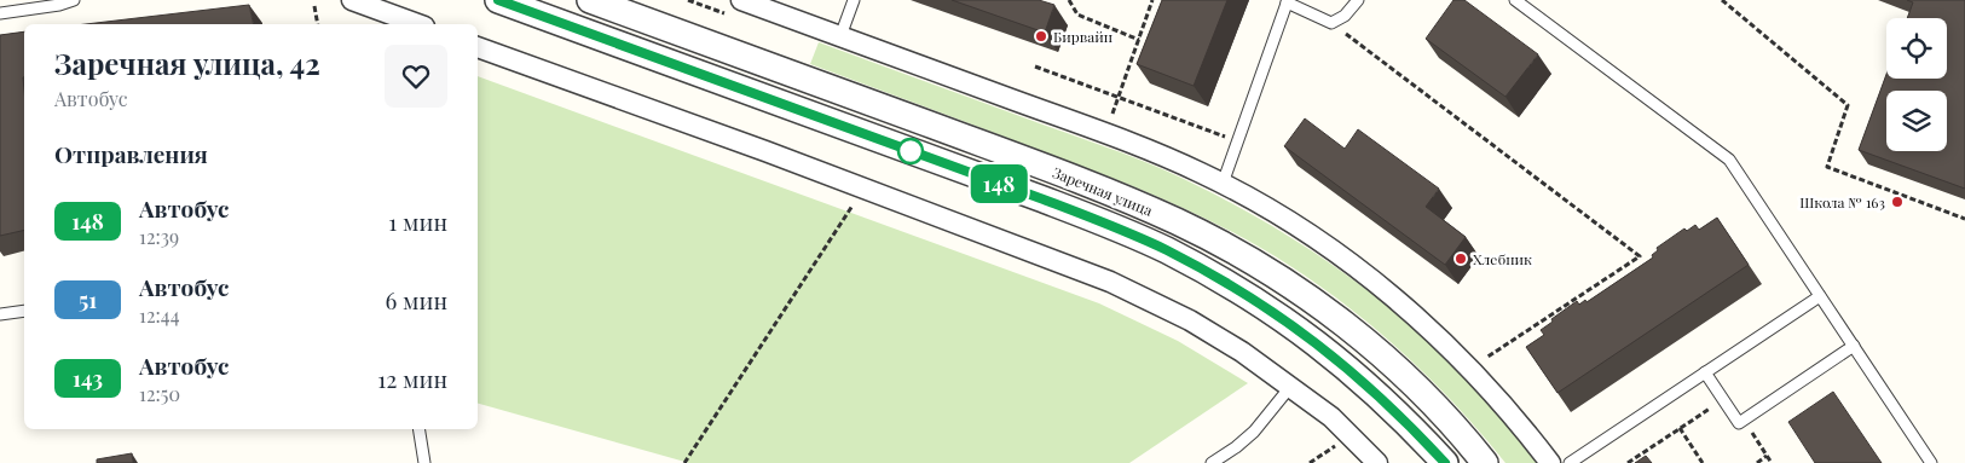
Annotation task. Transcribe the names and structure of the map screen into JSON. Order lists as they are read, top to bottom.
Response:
{
  "streets": {
    "street": ["Заречная улица"]
  },
  "places": ["Бирвайн", "Школа № 163", "Хлебник"],
  "lines": ["bus line 148"],
  "page": {
    "on_map": "148",
    "heading": [
      ["Заречная улица, 42", "Автобус"],
      "Отправления"
    ],
    "list": [
      {
        "mark": "148",
        "name": "Автобус",
        "note": "12:39",
        "value": "1 мин"
      },
      {
        "mark": "51",
        "name": "Автобус",
        "note": "12:44",
        "value": "6 мин"
      },
      {
        "mark": "143",
        "name": "Автобус",
        "note": "12:50",
        "value": "12 мин"
      }
    ]
  }
}
